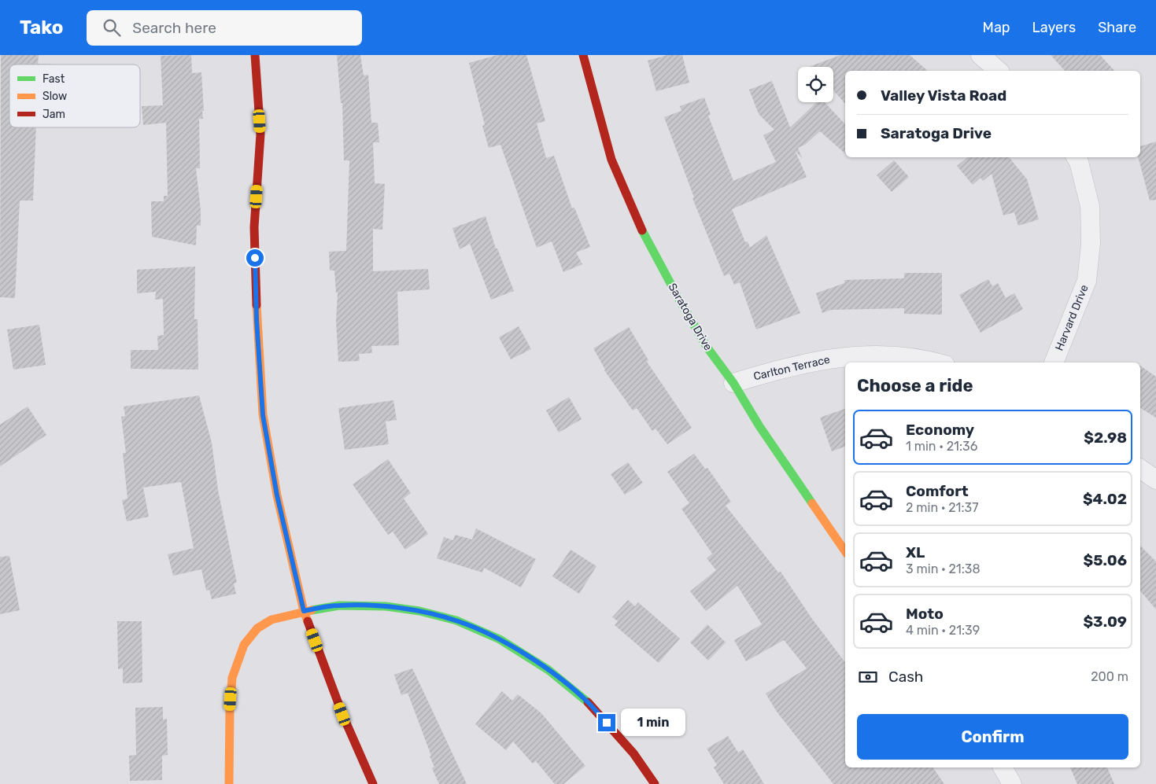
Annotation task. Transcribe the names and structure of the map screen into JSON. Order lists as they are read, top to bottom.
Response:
{
  "streets": {
    "street": ["Saratoga Drive", "Harvard Drive", "Carlton Terrace"]
  },
  "crossings": [
    ["Saratoga Drive", "Carlton Terrace"]
  ],
  "legend": ["Fast", "Slow", "Jam"],
  "page": {
    "header": "Tako",
    "search": "Search here",
    "nav": ["Map", "Layers", "Share"],
    "banner": ["Valley Vista Road", "Saratoga Drive"],
    "heading": "Choose a ride",
    "list": [
      {
        "name": "Economy",
        "note": "1 min · 21:36",
        "value": "$2.98"
      },
      {
        "name": "Comfort",
        "note": "2 min · 21:37",
        "value": "$4.02"
      },
      {
        "name": "XL",
        "note": "3 min · 21:38",
        "value": "$5.06"
      },
      {
        "name": "Moto",
        "note": "4 min · 21:39",
        "value": "$3.09"
      }
    ],
    "pay": ["Cash", "200 m"],
    "buttons": "Confirm",
    "bubble": "1 min"
  }
}
